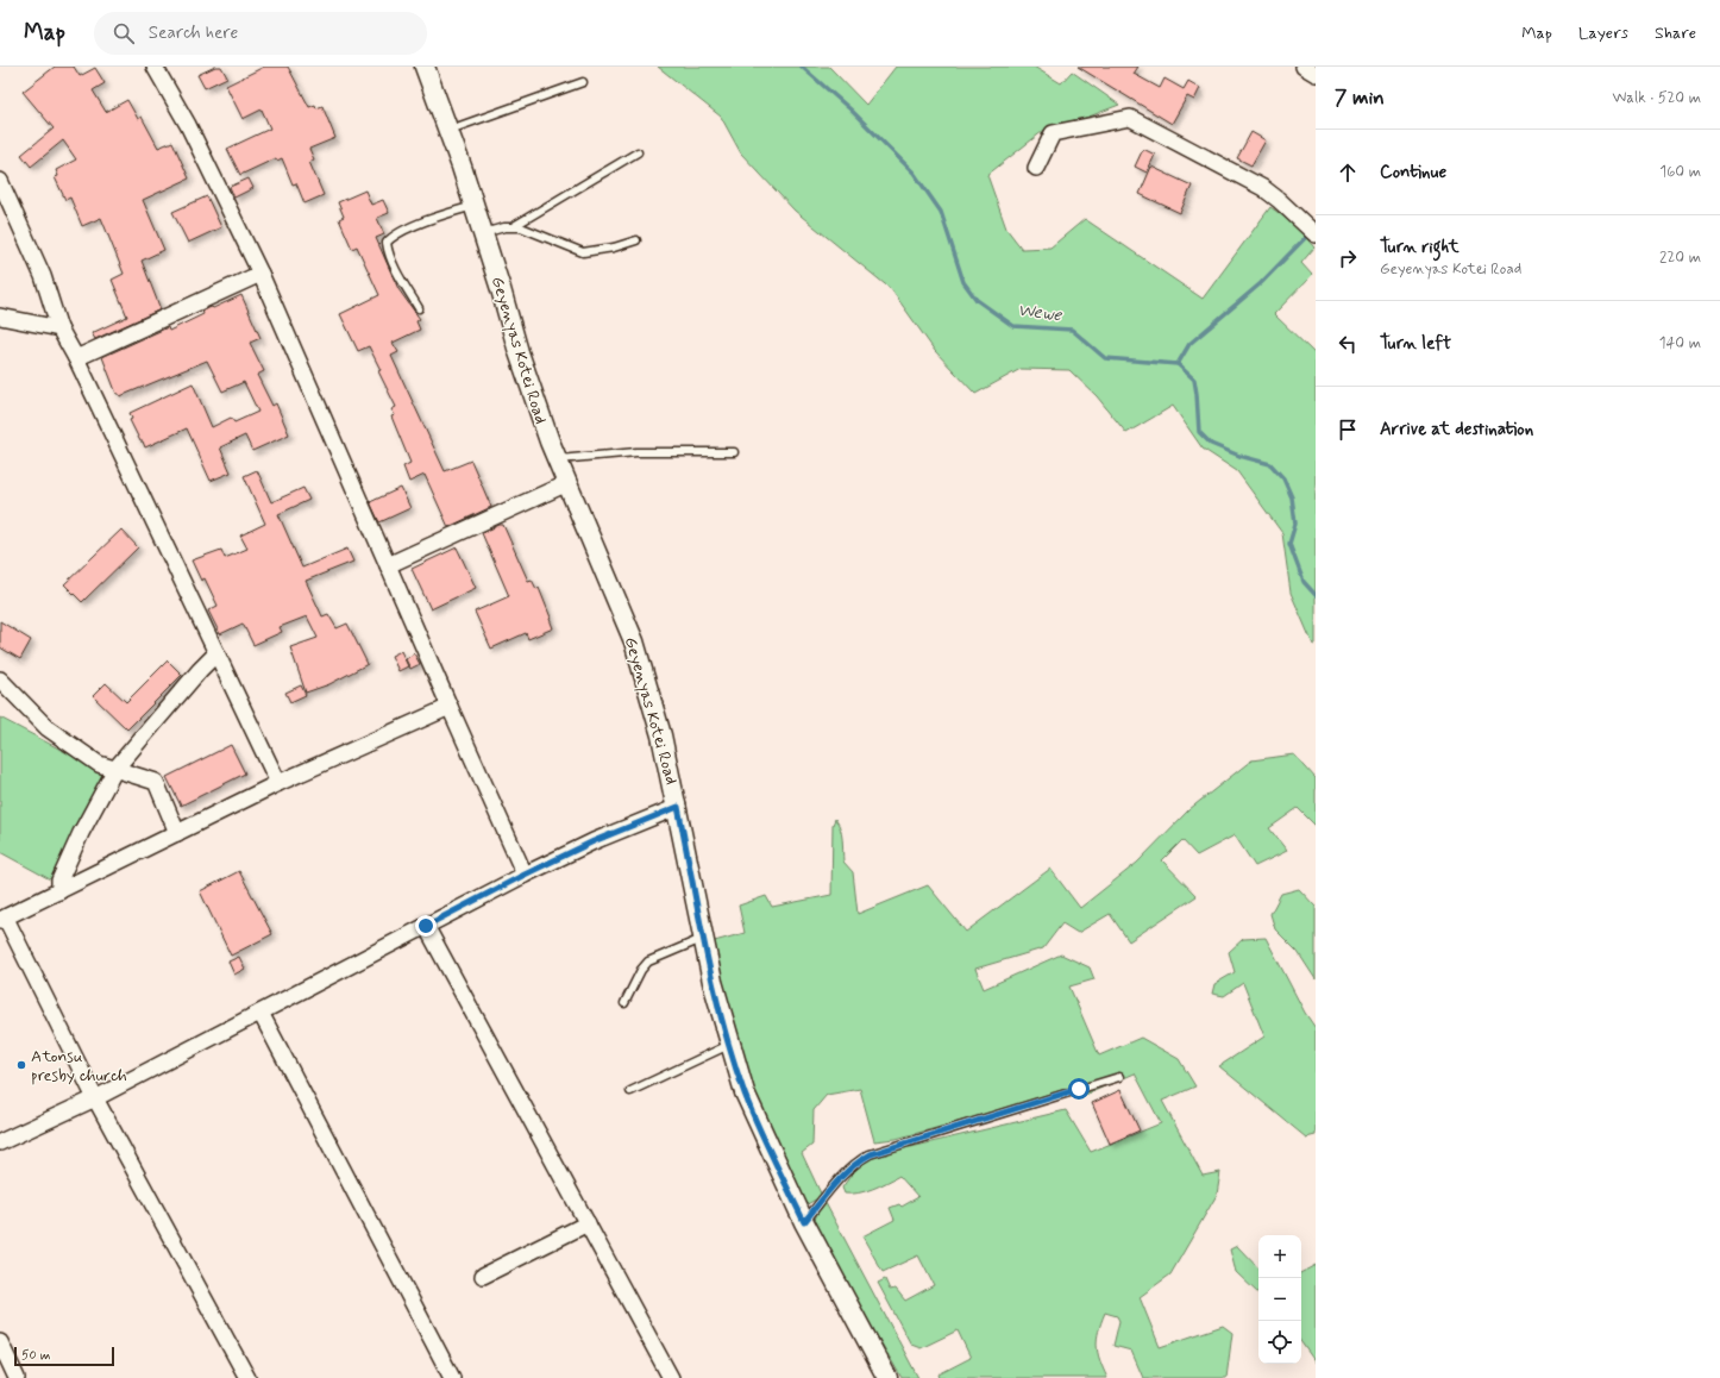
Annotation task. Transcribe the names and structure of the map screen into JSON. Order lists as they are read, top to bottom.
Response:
{
  "streets": {
    "street": ["Geyenyas Kotei Road"]
  },
  "water": ["Wewe"],
  "places": ["Atonsu presby church"],
  "scale_bar": "50 m",
  "page": {
    "header": "Map",
    "search": "Search here",
    "nav": ["Map", "Layers", "Share"],
    "heading": ["7 min", "Walk · 520 m"],
    "list": [
      ["Continue", "160 m"],
      ["Turn right", "Geyenyas Kotei Road", "220 m"],
      ["Turn left", "140 m"],
      "Arrive at destination"
    ],
    "map_buttons": ["+", "−"],
    "scale": "50 m"
  }
}
